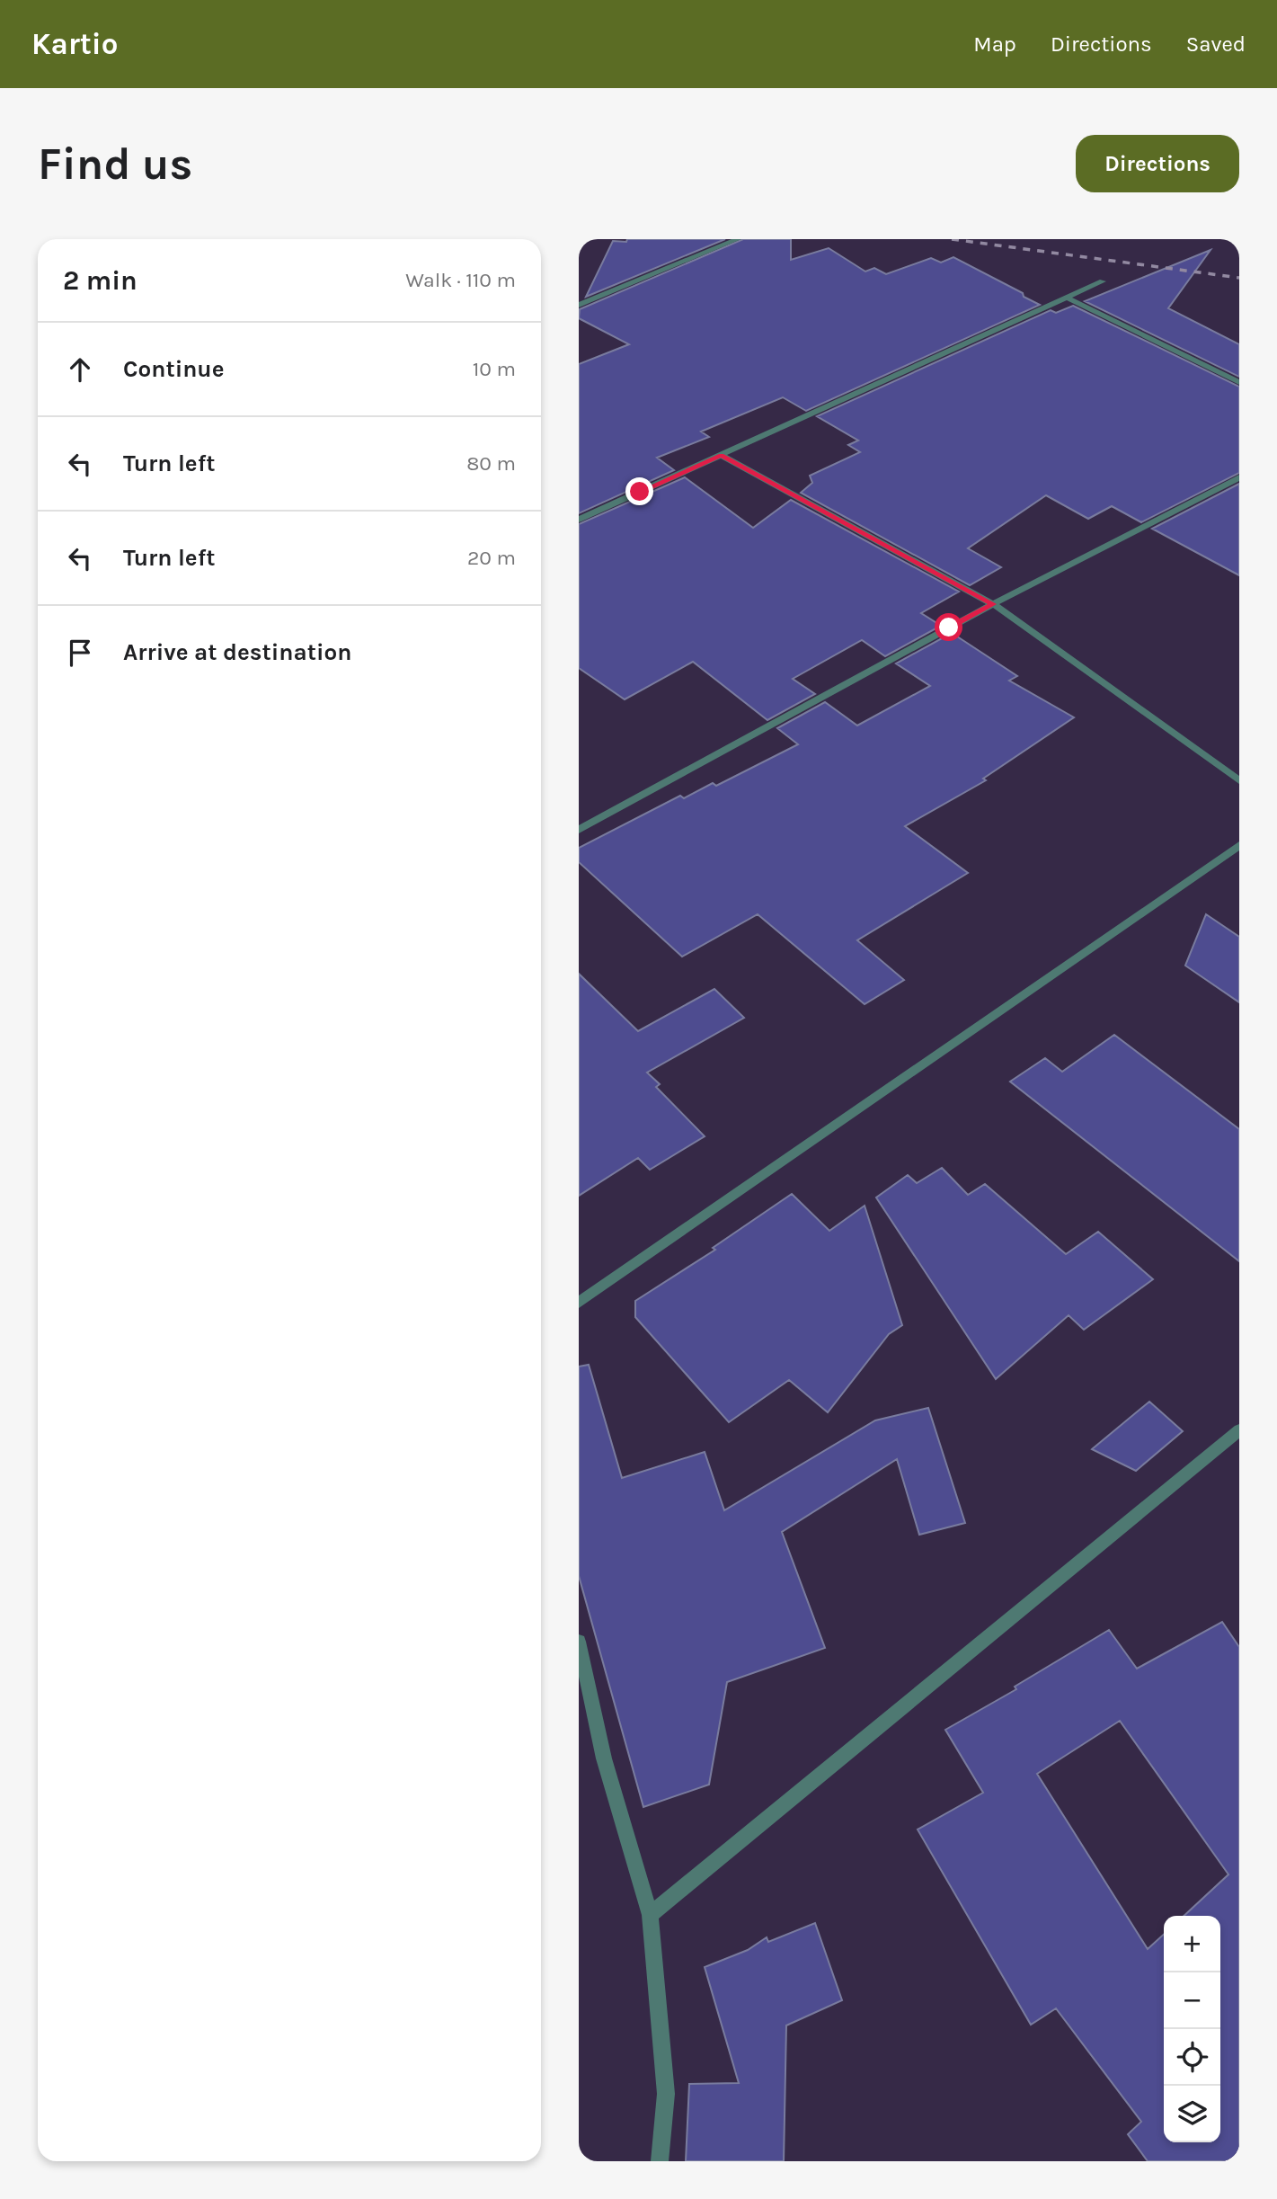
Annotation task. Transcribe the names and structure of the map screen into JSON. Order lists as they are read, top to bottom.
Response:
{
  "page": {
    "header": "Kartio",
    "nav": ["Map", "Directions", "Saved"],
    "buttons": "Directions",
    "title": "Find us",
    "heading": ["2 min", "Walk · 110 m"],
    "list": [
      ["Continue", "10 m"],
      ["Turn left", "80 m"],
      ["Turn left", "20 m"],
      "Arrive at destination"
    ],
    "map_buttons": ["+", "−"]
  }
}
